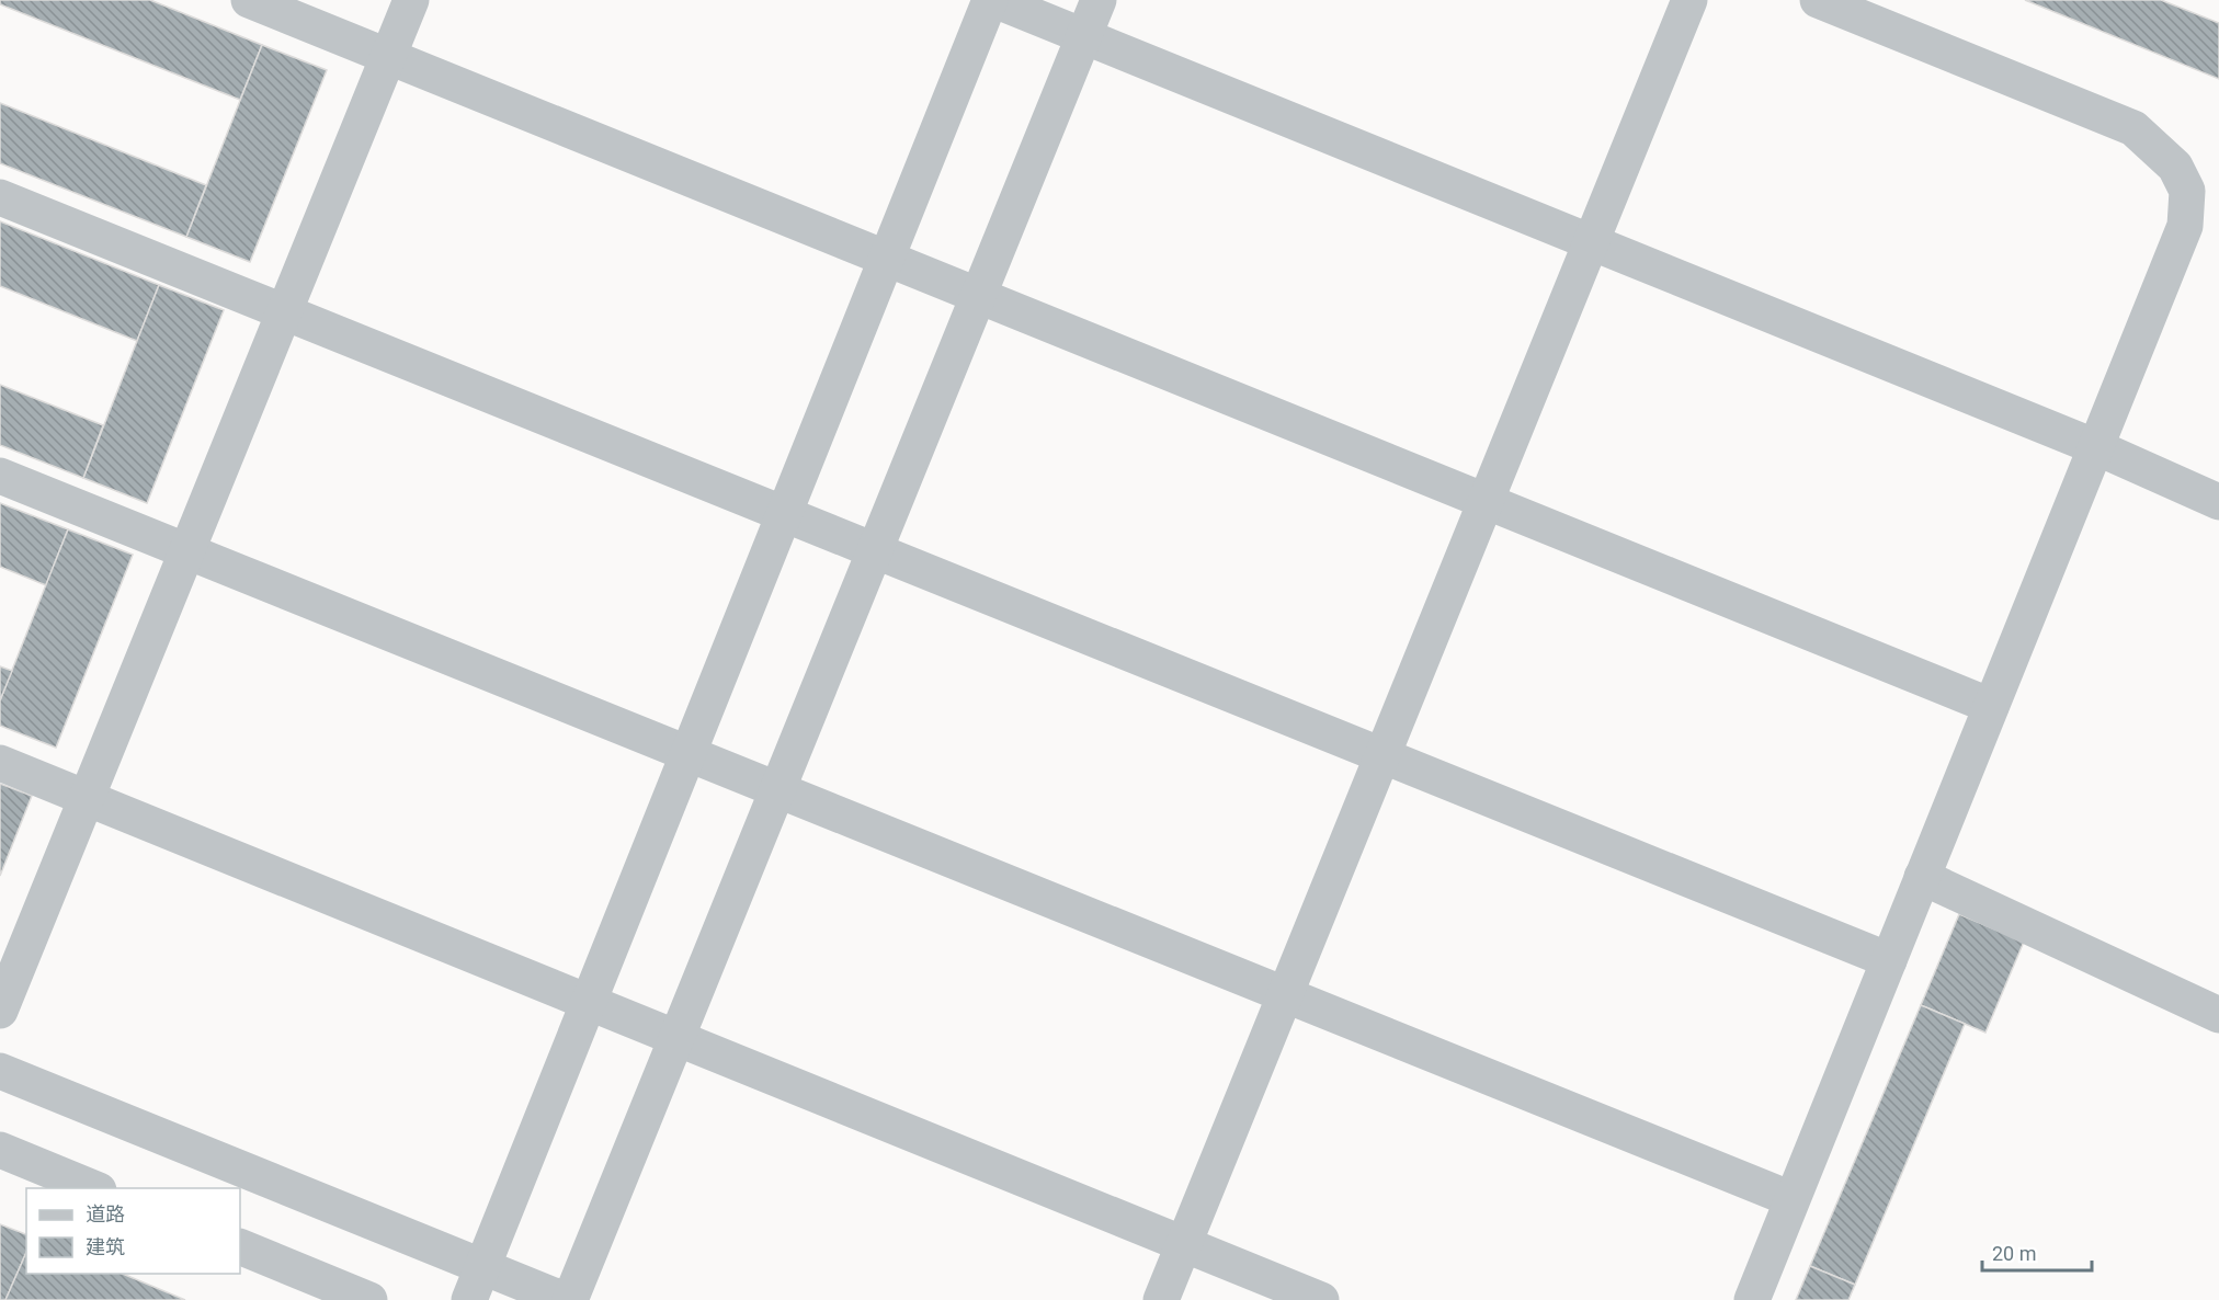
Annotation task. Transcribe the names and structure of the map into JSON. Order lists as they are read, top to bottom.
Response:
{
  "legend": ["道路", "建筑"],
  "scale_bar": "20 m"
}
